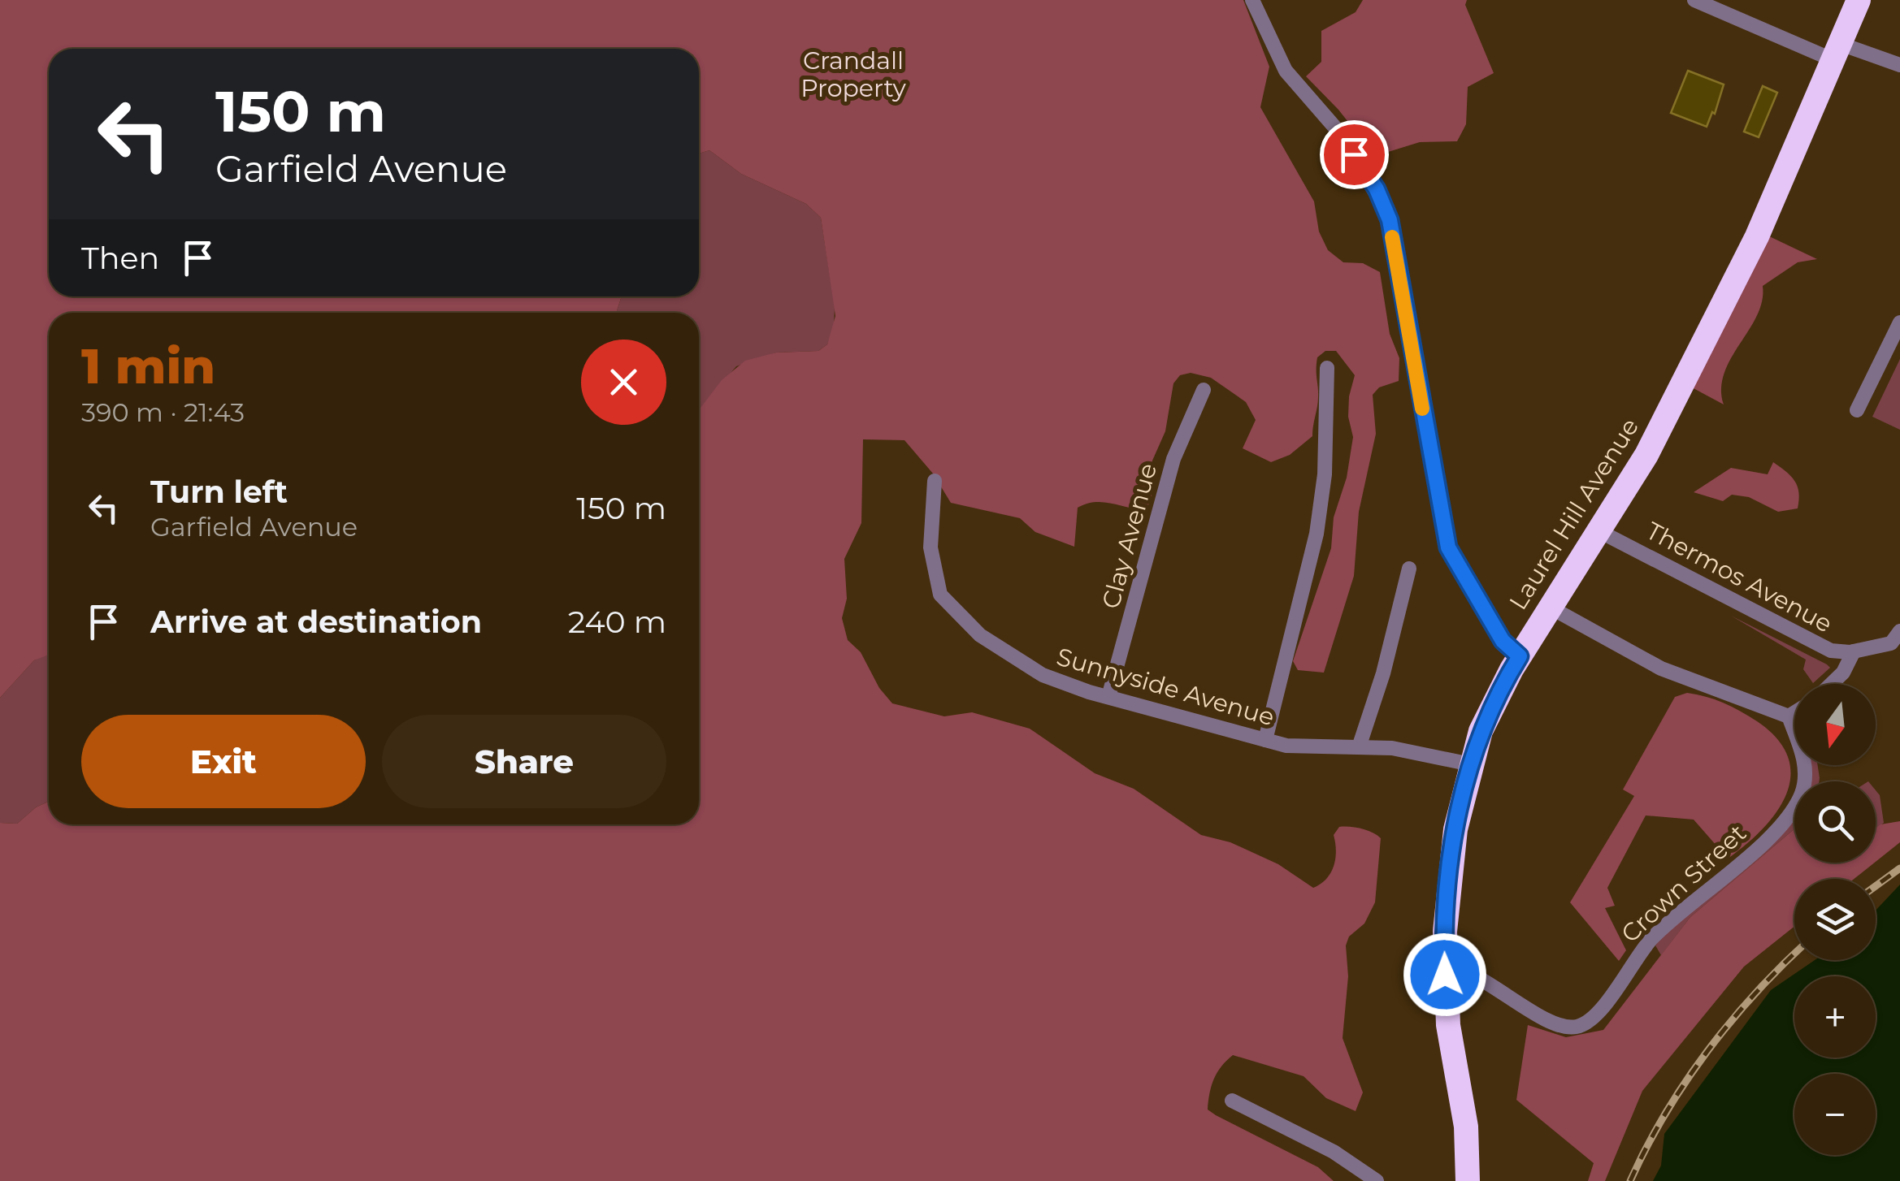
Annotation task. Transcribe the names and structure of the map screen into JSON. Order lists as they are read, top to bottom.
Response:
{
  "streets": {
    "highway": ["Laurel Hill Avenue"],
    "street": [
      "Clay Avenue",
      "Thermos Avenue",
      "Sunnyside Avenue",
      "Crown Street"
    ]
  },
  "crossings": [
    ["Laurel Hill Avenue", "Thermos Avenue"],
    ["Laurel Hill Avenue", "Sunnyside Avenue"],
    ["Laurel Hill Avenue", "Crown Street"],
    ["Clay Avenue", "Sunnyside Avenue"]
  ],
  "parks": ["Crandall Property"],
  "north": "bottom",
  "page": {
    "turn": ["150 m", "Garfield Avenue"],
    "then": "Then",
    "heading": ["1 min", "390 m · 21:43"],
    "list": [
      {
        "name": "Turn left",
        "note": "Garfield Avenue",
        "value": "150 m"
      },
      {
        "name": "Arrive at destination",
        "value": "240 m"
      }
    ],
    "map_buttons": ["+", "−"],
    "buttons": ["Exit", "Share"]
  }
}
